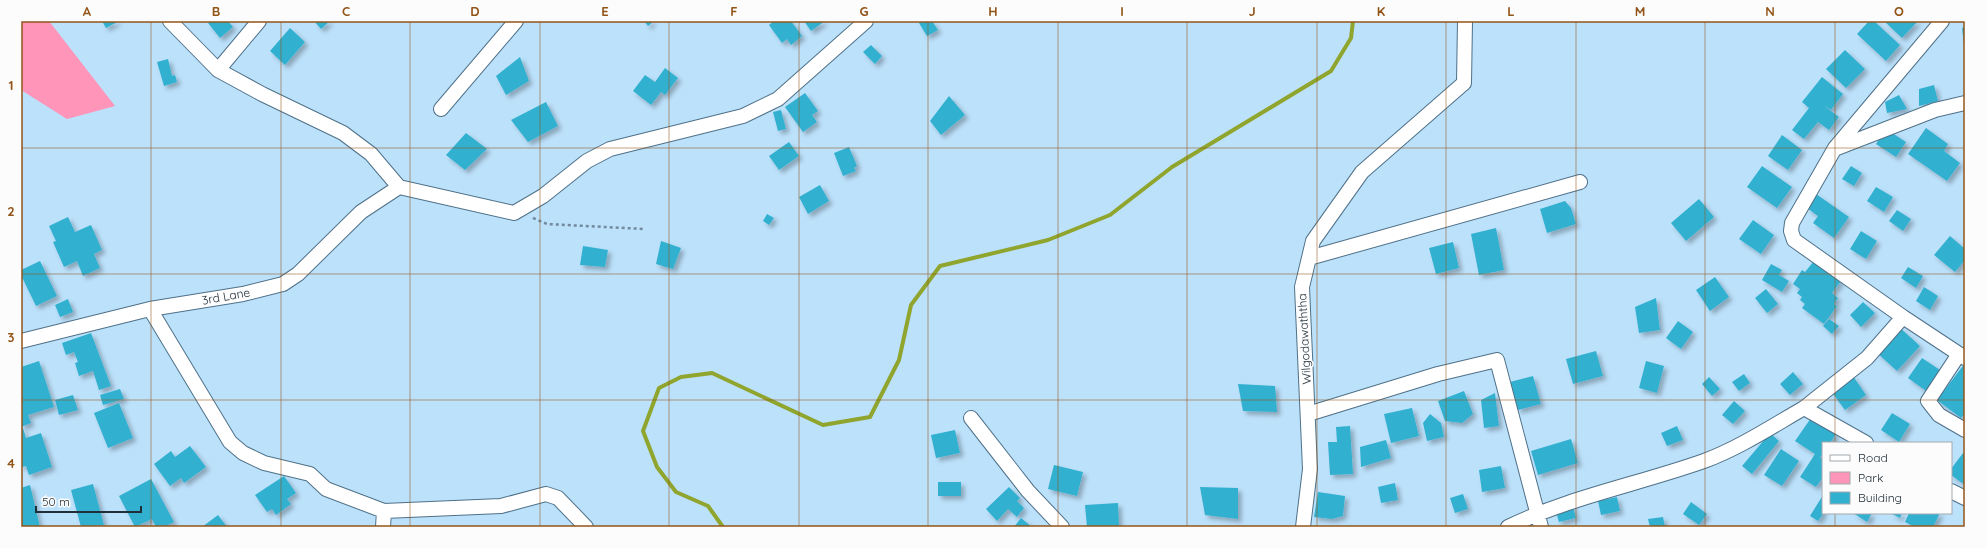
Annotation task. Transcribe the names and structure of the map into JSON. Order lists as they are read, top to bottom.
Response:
{
  "streets": {
    "street": ["3rd Lane", "Wilgodawaththa"]
  },
  "legend": ["Road", "Park", "Building"],
  "scale_bar": "50 m",
  "grid": {
    "columns": [
      "A",
      "B",
      "C",
      "D",
      "E",
      "F",
      "G",
      "H",
      "I",
      "J",
      "K",
      "L",
      "M",
      "N",
      "O"
    ],
    "rows": [
      "1",
      "2",
      "3",
      "4"
    ]
  }
}
